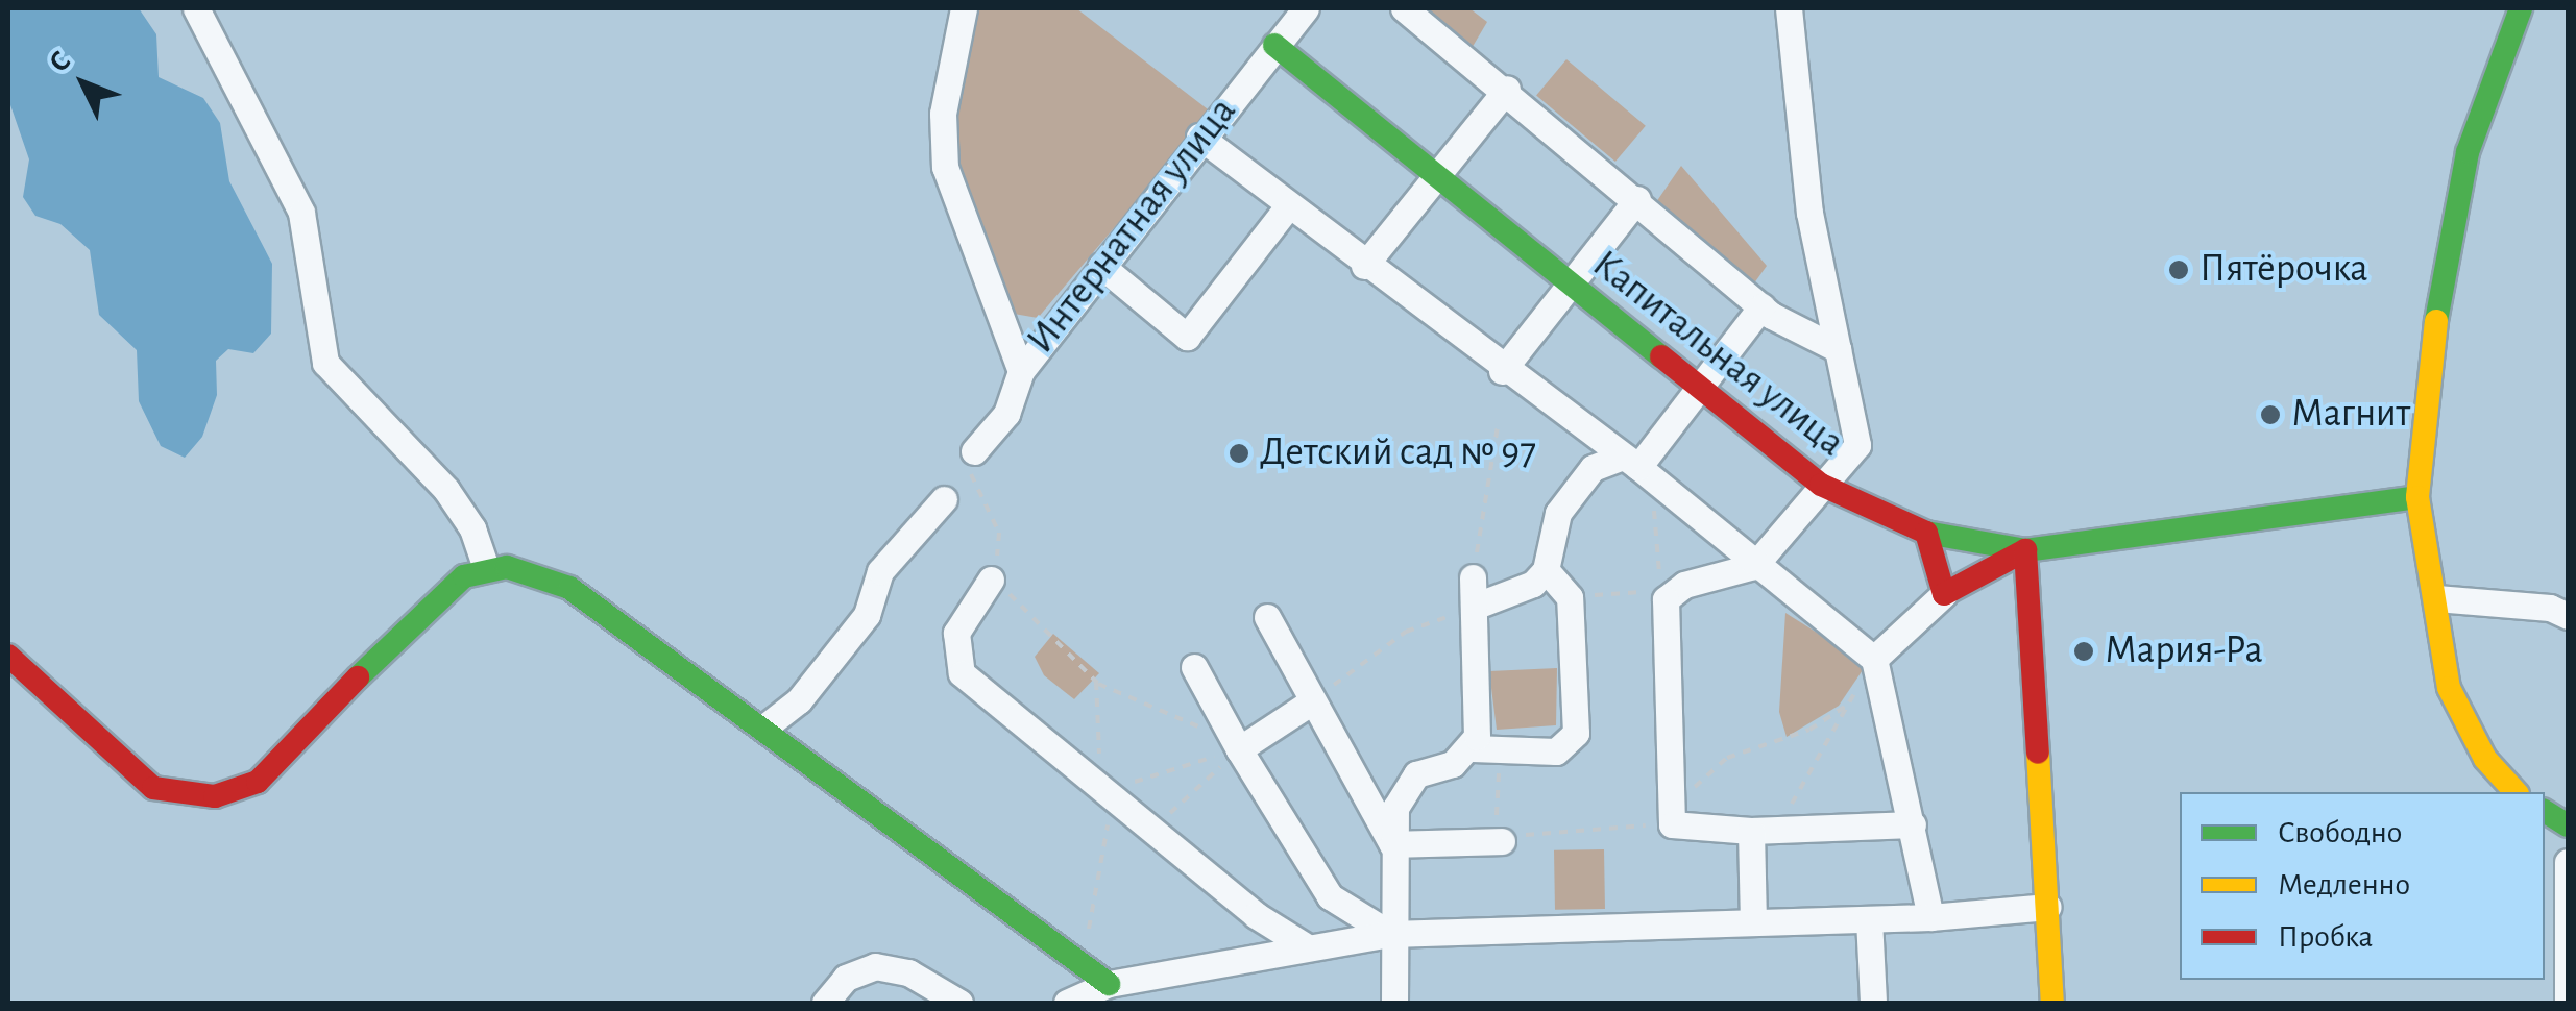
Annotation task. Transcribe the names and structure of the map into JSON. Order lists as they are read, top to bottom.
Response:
{
  "streets": {
    "street": ["Интернатная улица", "Капитальная улица"]
  },
  "crossings": [
    ["Интернатная улица", "Капитальная улица"]
  ],
  "places": [
    "Пятёрочка",
    "Магнит",
    "Детский сад № 97",
    "Мария-Ра"
  ],
  "legend": ["Свободно", "Медленно", "Пробка"],
  "north": "top left"
}
